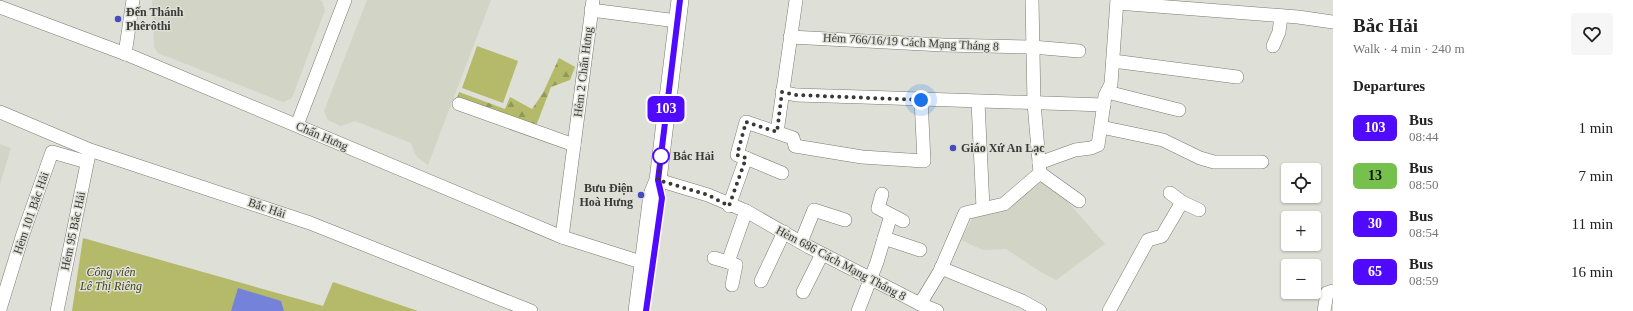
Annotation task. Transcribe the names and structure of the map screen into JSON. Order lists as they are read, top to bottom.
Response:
{
  "streets": {
    "street": [
      "Hẻm 766/16/19 Cách Mạng Tháng 8",
      "Hẻm 2 Chấn Hưng",
      "Chấn Hưng",
      "Bắc Hải",
      "Hẻm 101 Bắc Hải",
      "Hẻm 95 Bắc Hải",
      "Hẻm 686 Cách Mạng Tháng 8"
    ]
  },
  "crossings": [
    ["Hẻm 2 Chấn Hưng", "Chấn Hưng"],
    ["Bắc Hải", "Hẻm 101 Bắc Hải"],
    ["Bắc Hải", "Hẻm 95 Bắc Hải"],
    ["Hẻm 101 Bắc Hải", "Hẻm 95 Bắc Hải"]
  ],
  "parks": ["Công viên Lê Thị Riêng"],
  "places": [
    "Đến Thánh Phêrôthi",
    "Giáo Xứ An Lạc",
    "Bắc Hải",
    "Bưu Điện Hoà Hưng"
  ],
  "lines": ["bus line 103"],
  "page": {
    "on_map": "103",
    "heading": [
      ["Bắc Hải", "Walk · 4 min · 240 m"],
      "Departures"
    ],
    "list": [
      {
        "mark": "103",
        "name": "Bus",
        "note": "08:44",
        "value": "1 min"
      },
      {
        "mark": "13",
        "name": "Bus",
        "note": "08:50",
        "value": "7 min"
      },
      {
        "mark": "30",
        "name": "Bus",
        "note": "08:54",
        "value": "11 min"
      },
      {
        "mark": "65",
        "name": "Bus",
        "note": "08:59",
        "value": "16 min"
      }
    ],
    "map_buttons": ["+", "−"]
  }
}
